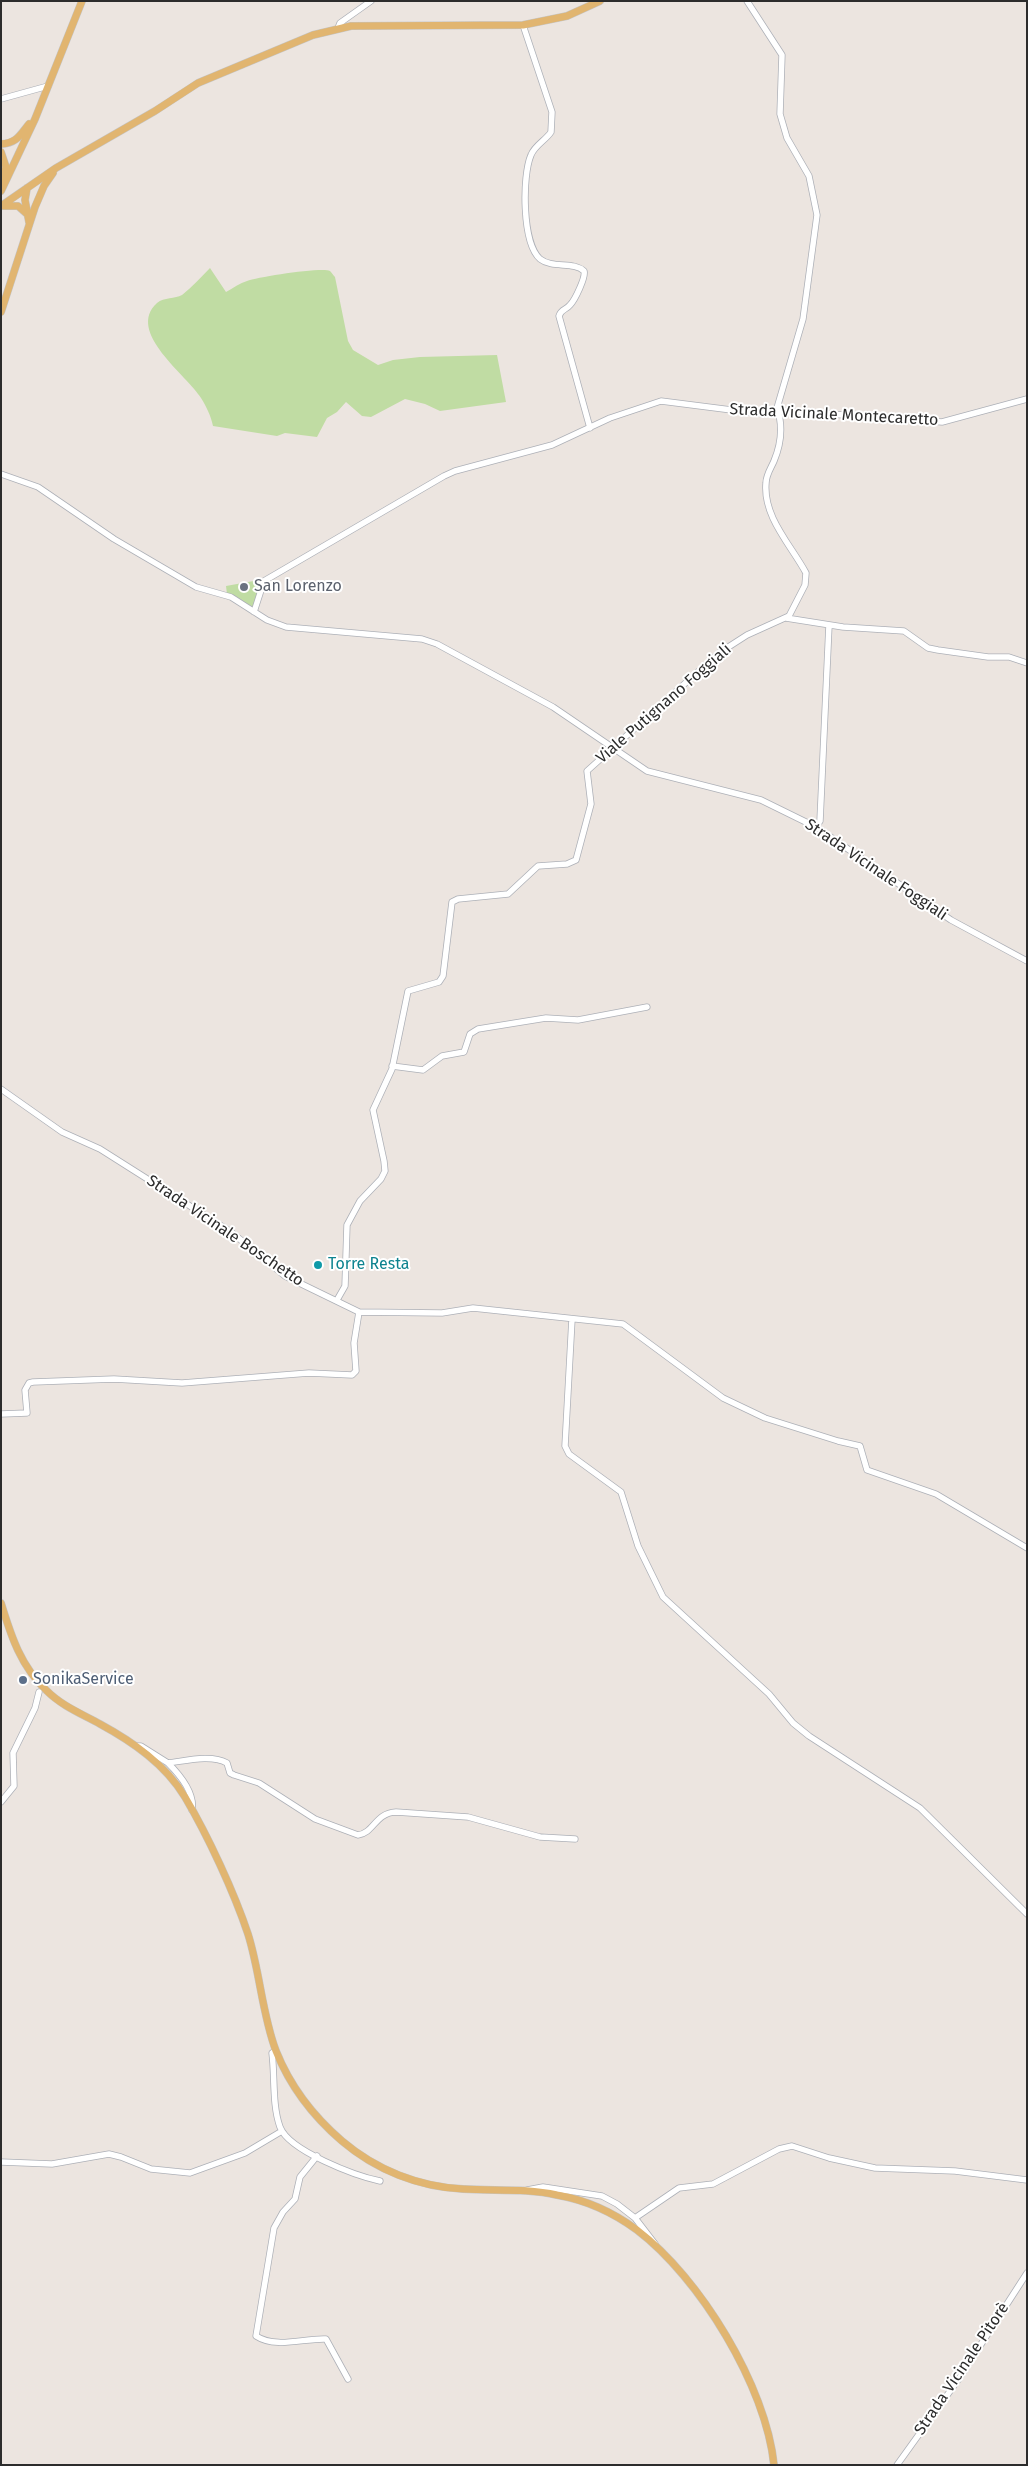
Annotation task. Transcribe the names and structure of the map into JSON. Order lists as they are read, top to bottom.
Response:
{
  "streets": {
    "street": [
      "Strada Vicinale Montecaretto",
      "Viale Putignano Foggiali",
      "Strada Vicinale Foggiali",
      "Strada Vicinale Boschetto",
      "Strada Vicinale Pitorè"
    ]
  },
  "crossings": [
    ["Strada Vicinale Montecaretto", "Strada Vicinale Foggiali"],
    ["Viale Putignano Foggiali", "Strada Vicinale Foggiali"],
    ["Viale Putignano Foggiali", "Strada Vicinale Boschetto"]
  ],
  "places": ["San Lorenzo", "Torre Resta", "SonikaService"]
}
